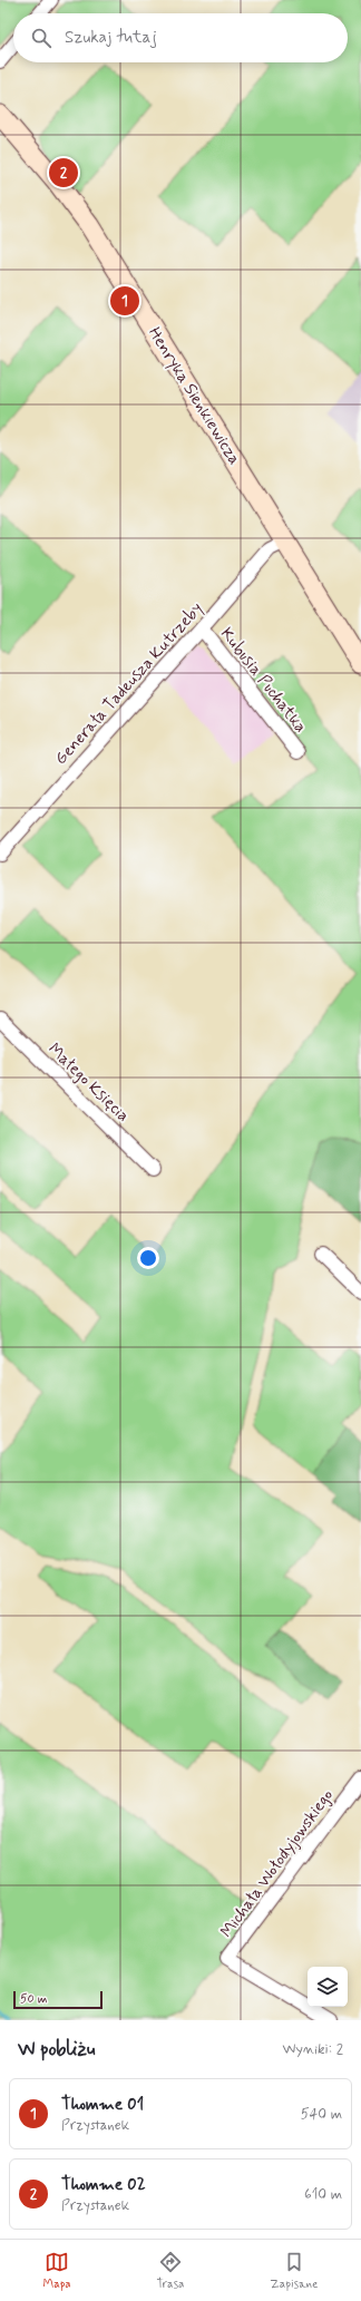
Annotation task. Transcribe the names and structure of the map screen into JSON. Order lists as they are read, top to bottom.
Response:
{
  "streets": {
    "street": [
      "Henryka Sienkiewicza",
      "Kubusia Puchatka",
      "Generała Tadeusza Kutrzeby",
      "Małego Księcia",
      "Michała Wołodyjowskiego"
    ]
  },
  "crossings": [
    ["Henryka Sienkiewicza", "Generała Tadeusza Kutrzeby"],
    ["Kubusia Puchatka", "Generała Tadeusza Kutrzeby"]
  ],
  "scale_bar": "50 m",
  "page": {
    "search": "Szukaj tutaj",
    "pins": ["2", "1"],
    "scale": "50 m",
    "heading": ["W pobliżu", "Wyniki: 2"],
    "list": [
      {
        "mark": "1",
        "name": "Thomme 01",
        "note": "Przystanek",
        "value": "540 m"
      },
      {
        "mark": "2",
        "name": "Thomme 02",
        "note": "Przystanek",
        "value": "610 m"
      }
    ],
    "nav": ["Mapa", "Trasa", "Zapisane"]
  }
}
